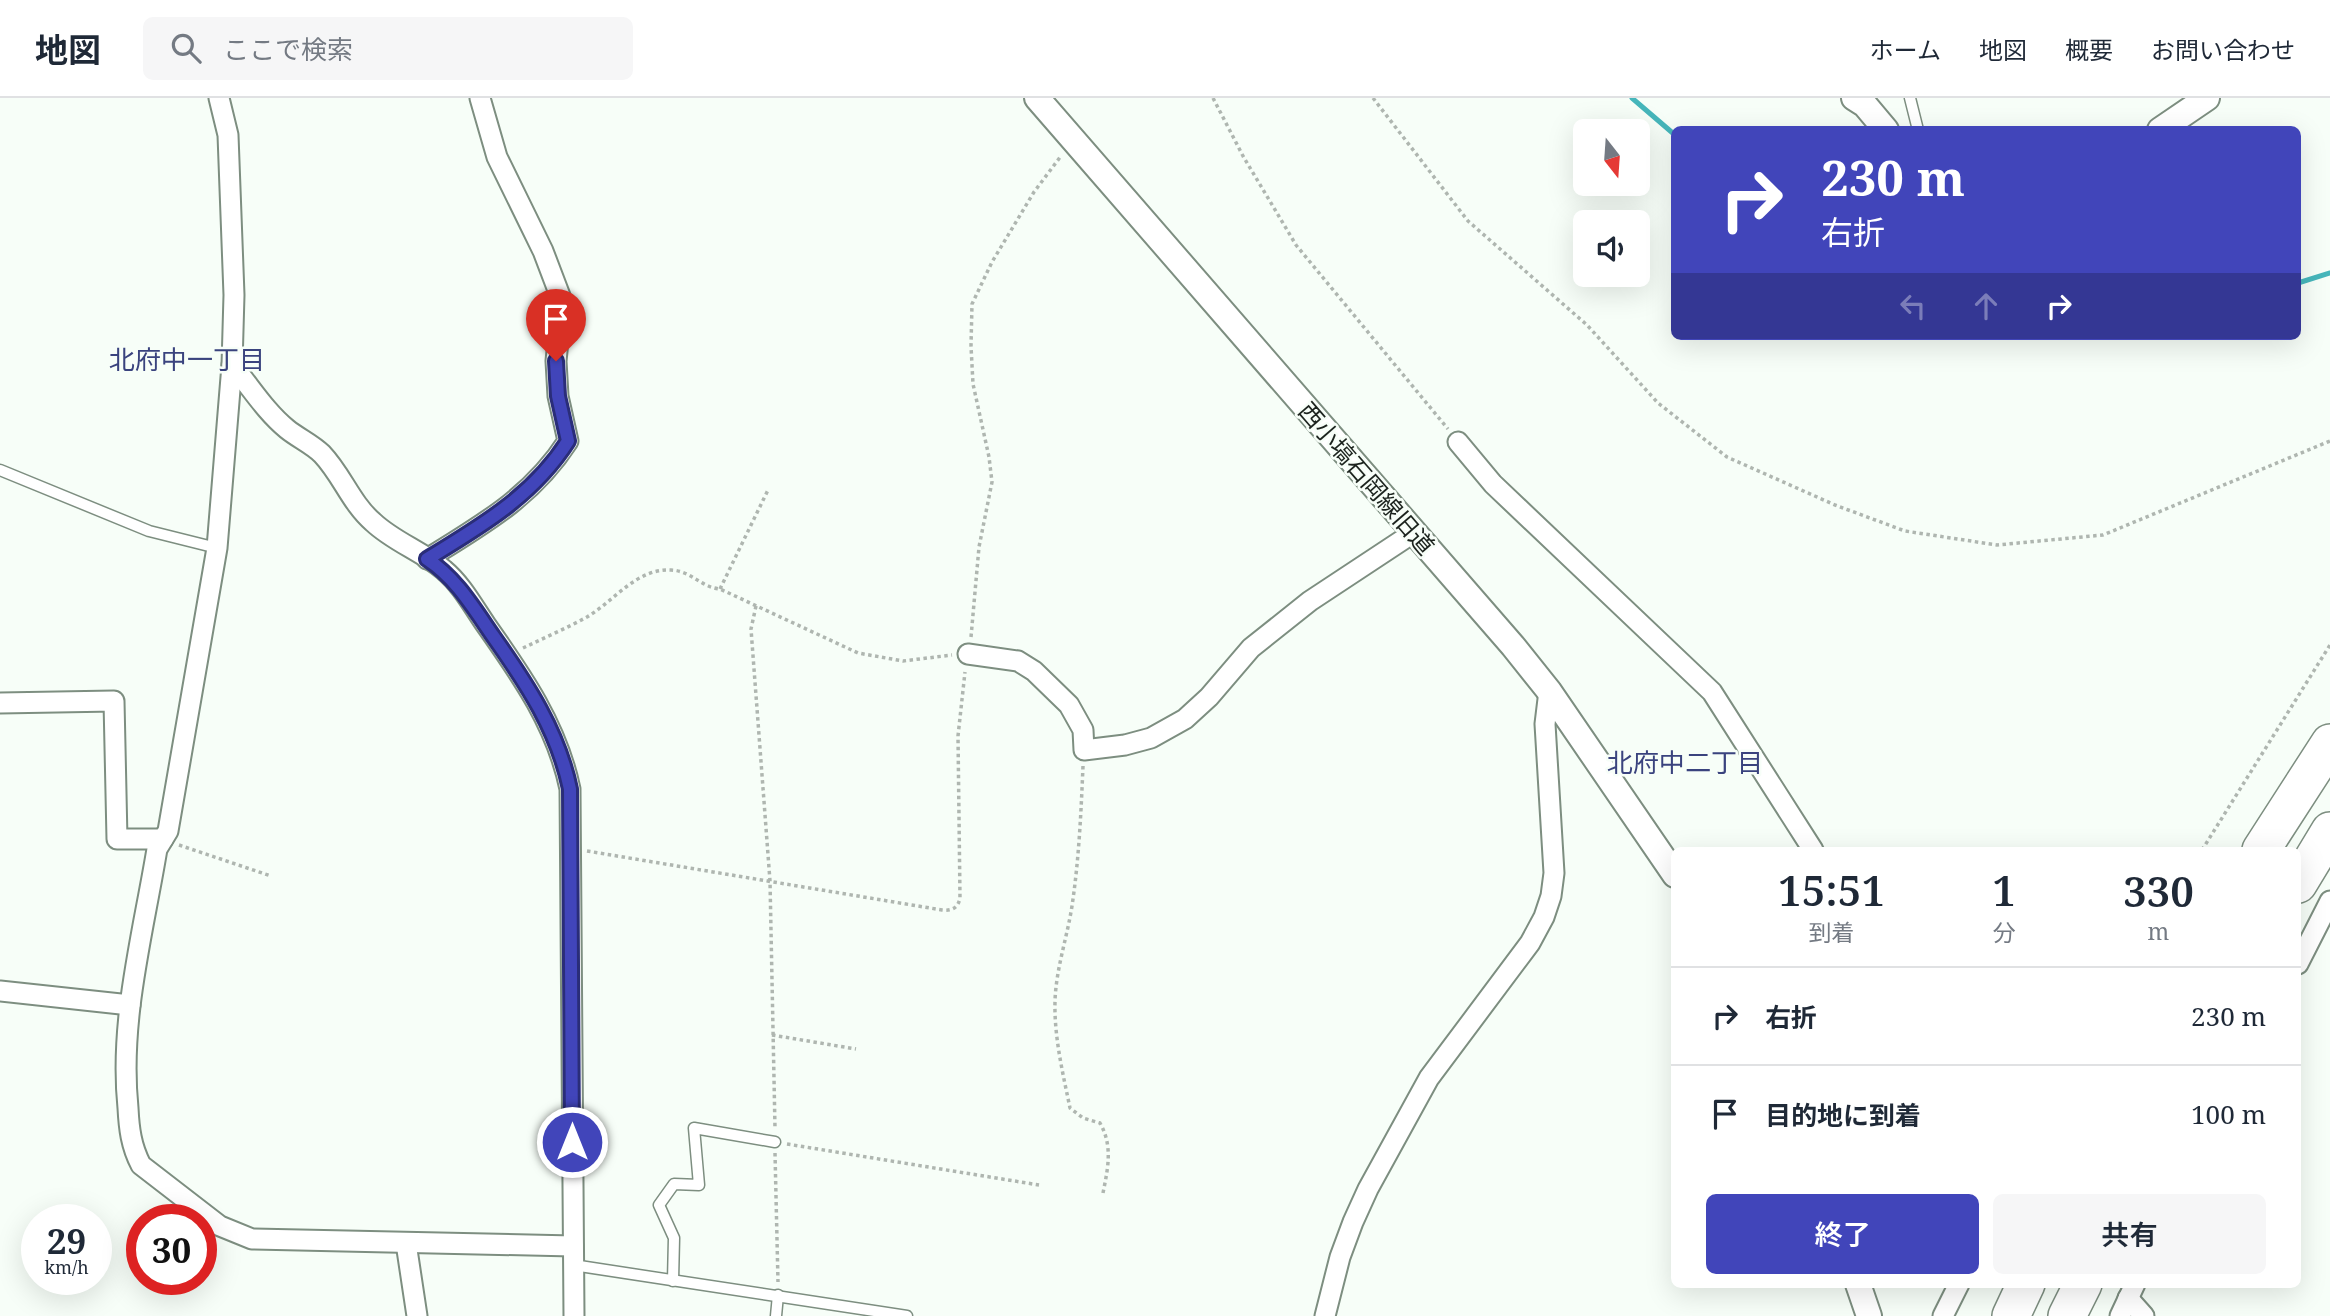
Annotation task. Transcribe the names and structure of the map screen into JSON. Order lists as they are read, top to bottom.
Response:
{
  "streets": {
    "street": ["西小塙石岡線旧道"]
  },
  "districts": ["北府中一丁目", "北府中二丁目"],
  "north": "bottom",
  "page": {
    "header": "地図",
    "search": "ここで検索",
    "nav": [
      "ホーム",
      "地図",
      "概要",
      "お問い合わせ"
    ],
    "turn": ["230 m", "右折"],
    "eta": [
      "15:51",
      "到着",
      "1",
      "分",
      "330",
      "m"
    ],
    "list": [
      {
        "name": "右折",
        "value": "230 m"
      },
      {
        "name": "目的地に到着",
        "value": "100 m"
      }
    ],
    "buttons": ["終了", "共有"],
    "speed": "29 km/h",
    "limit": "30"
  }
}
